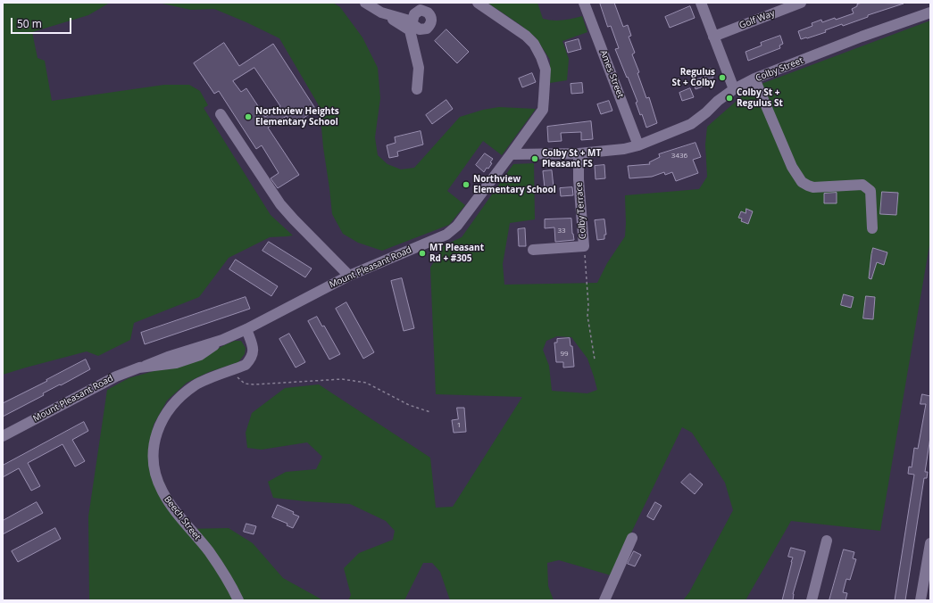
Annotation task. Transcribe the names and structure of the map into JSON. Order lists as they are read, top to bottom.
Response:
{
  "streets": {
    "street": [
      "Golf Way",
      "Colby Street",
      "Ames Street",
      "Colby Terrace",
      "Mount Pleasant Road",
      "Beech Street"
    ]
  },
  "crossings": [
    ["Colby Street", "Ames Street"],
    ["Colby Street", "Colby Terrace"],
    ["Colby Street", "Mount Pleasant Road"],
    ["Mount Pleasant Road", "Beech Street"]
  ],
  "places": [
    "Regulus St + Colby",
    "Colby St + Regulus St",
    "Northview Heights Elementary School",
    "Colby St + MT Pleasant FS",
    "Northview Elementary School",
    "MT Pleasant Rd + #305"
  ],
  "house_numbers": [
    "3436",
    "33",
    "99",
    "1"
  ],
  "scale_bar": "50 m"
}
